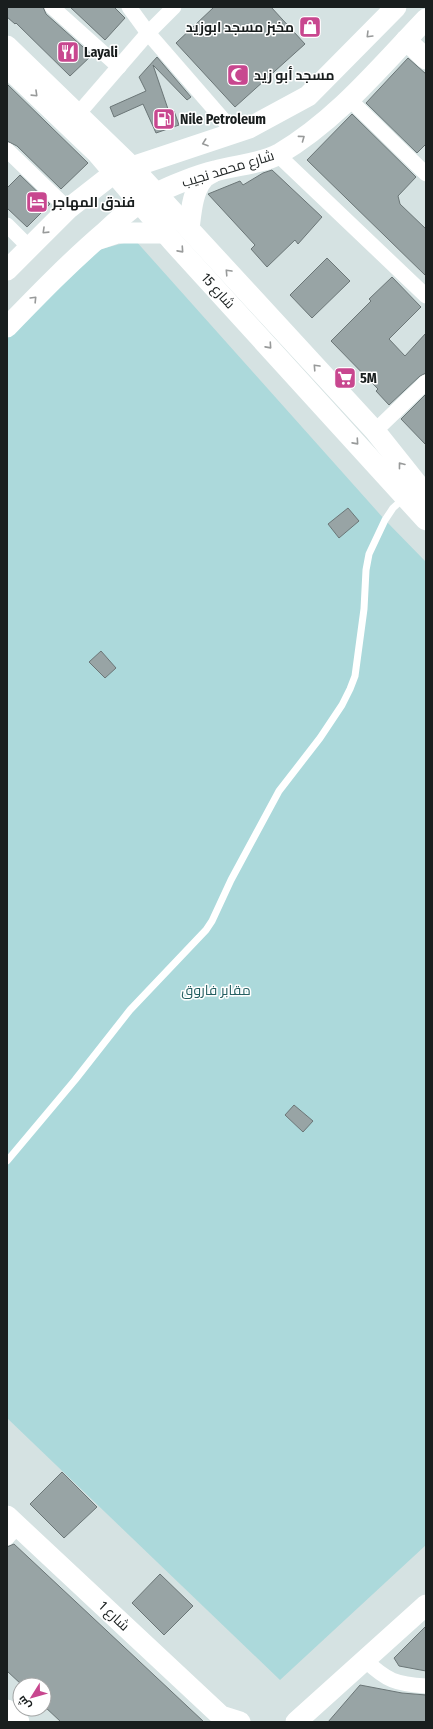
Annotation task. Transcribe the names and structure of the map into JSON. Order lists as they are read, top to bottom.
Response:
{
  "streets": {
    "street": ["شارع محمد نجيب", "شارع 15", "شارع 1"]
  },
  "crossings": [
    ["شارع محمد نجيب", "شارع 15"]
  ],
  "parks": ["مقابر فاروق"],
  "places": {
    "shop": ["مخبز مسجد ابوزيد"],
    "restaurant": ["Layali"],
    "mosque": ["مسجد أبو زيد"],
    "fuel station": ["Nile Petroleum"],
    "hotel": ["فندق المهاجر"],
    "supermarket": ["5M"]
  },
  "north": "bottom left"
}
